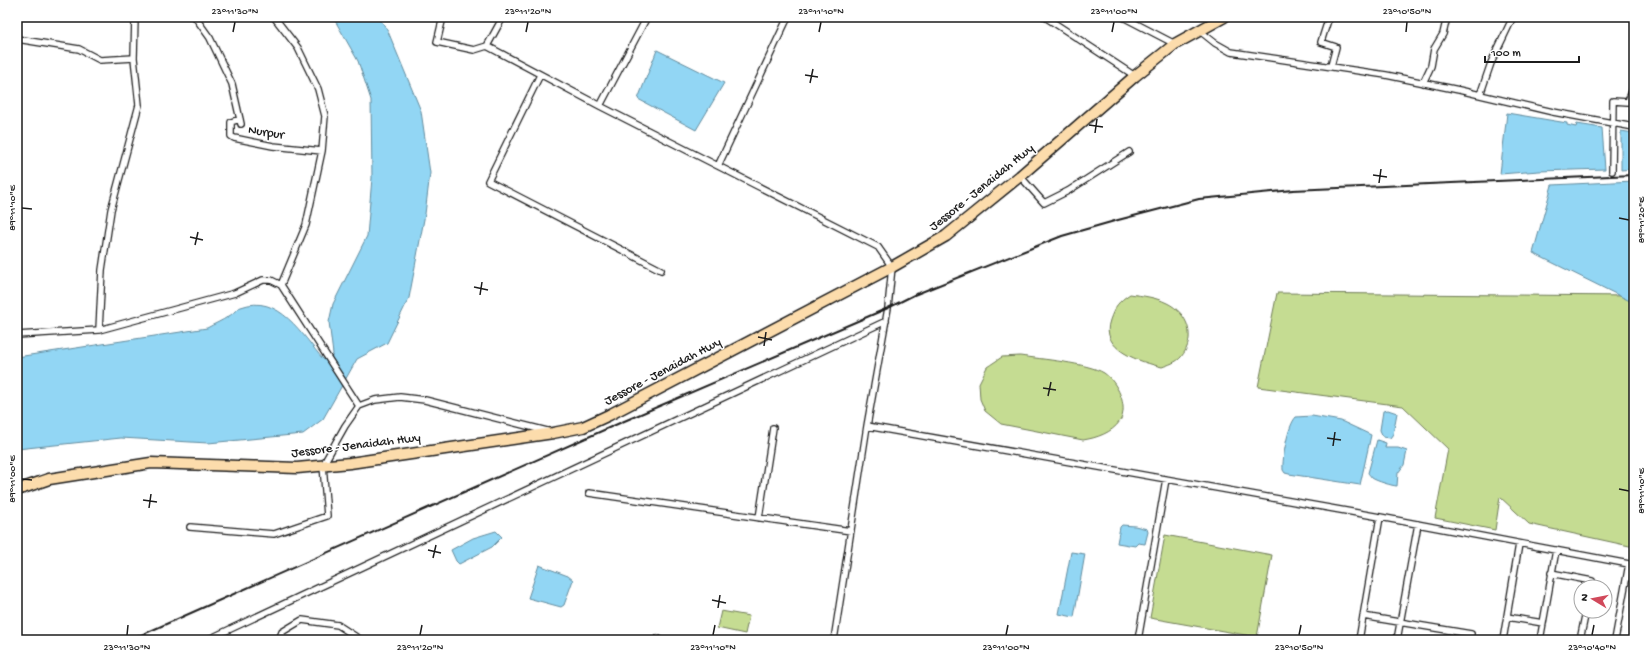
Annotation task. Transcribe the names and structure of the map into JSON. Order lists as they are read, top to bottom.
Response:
{
  "streets": {
    "highway": ["Jessore - Jenaidah Hwy"],
    "street": ["Nurpur"]
  },
  "scale_bar": "100 m",
  "north": "left",
  "coordinates": [
    "23°11'30\"N",
    "23°11'20\"N",
    "23°11'10\"N",
    "23°11'00\"N",
    "23°10'50\"N",
    "89°11'10\"E",
    "89°11'20\"E",
    "89°11'00\"E",
    "23°10'40\"N"
  ]
}
